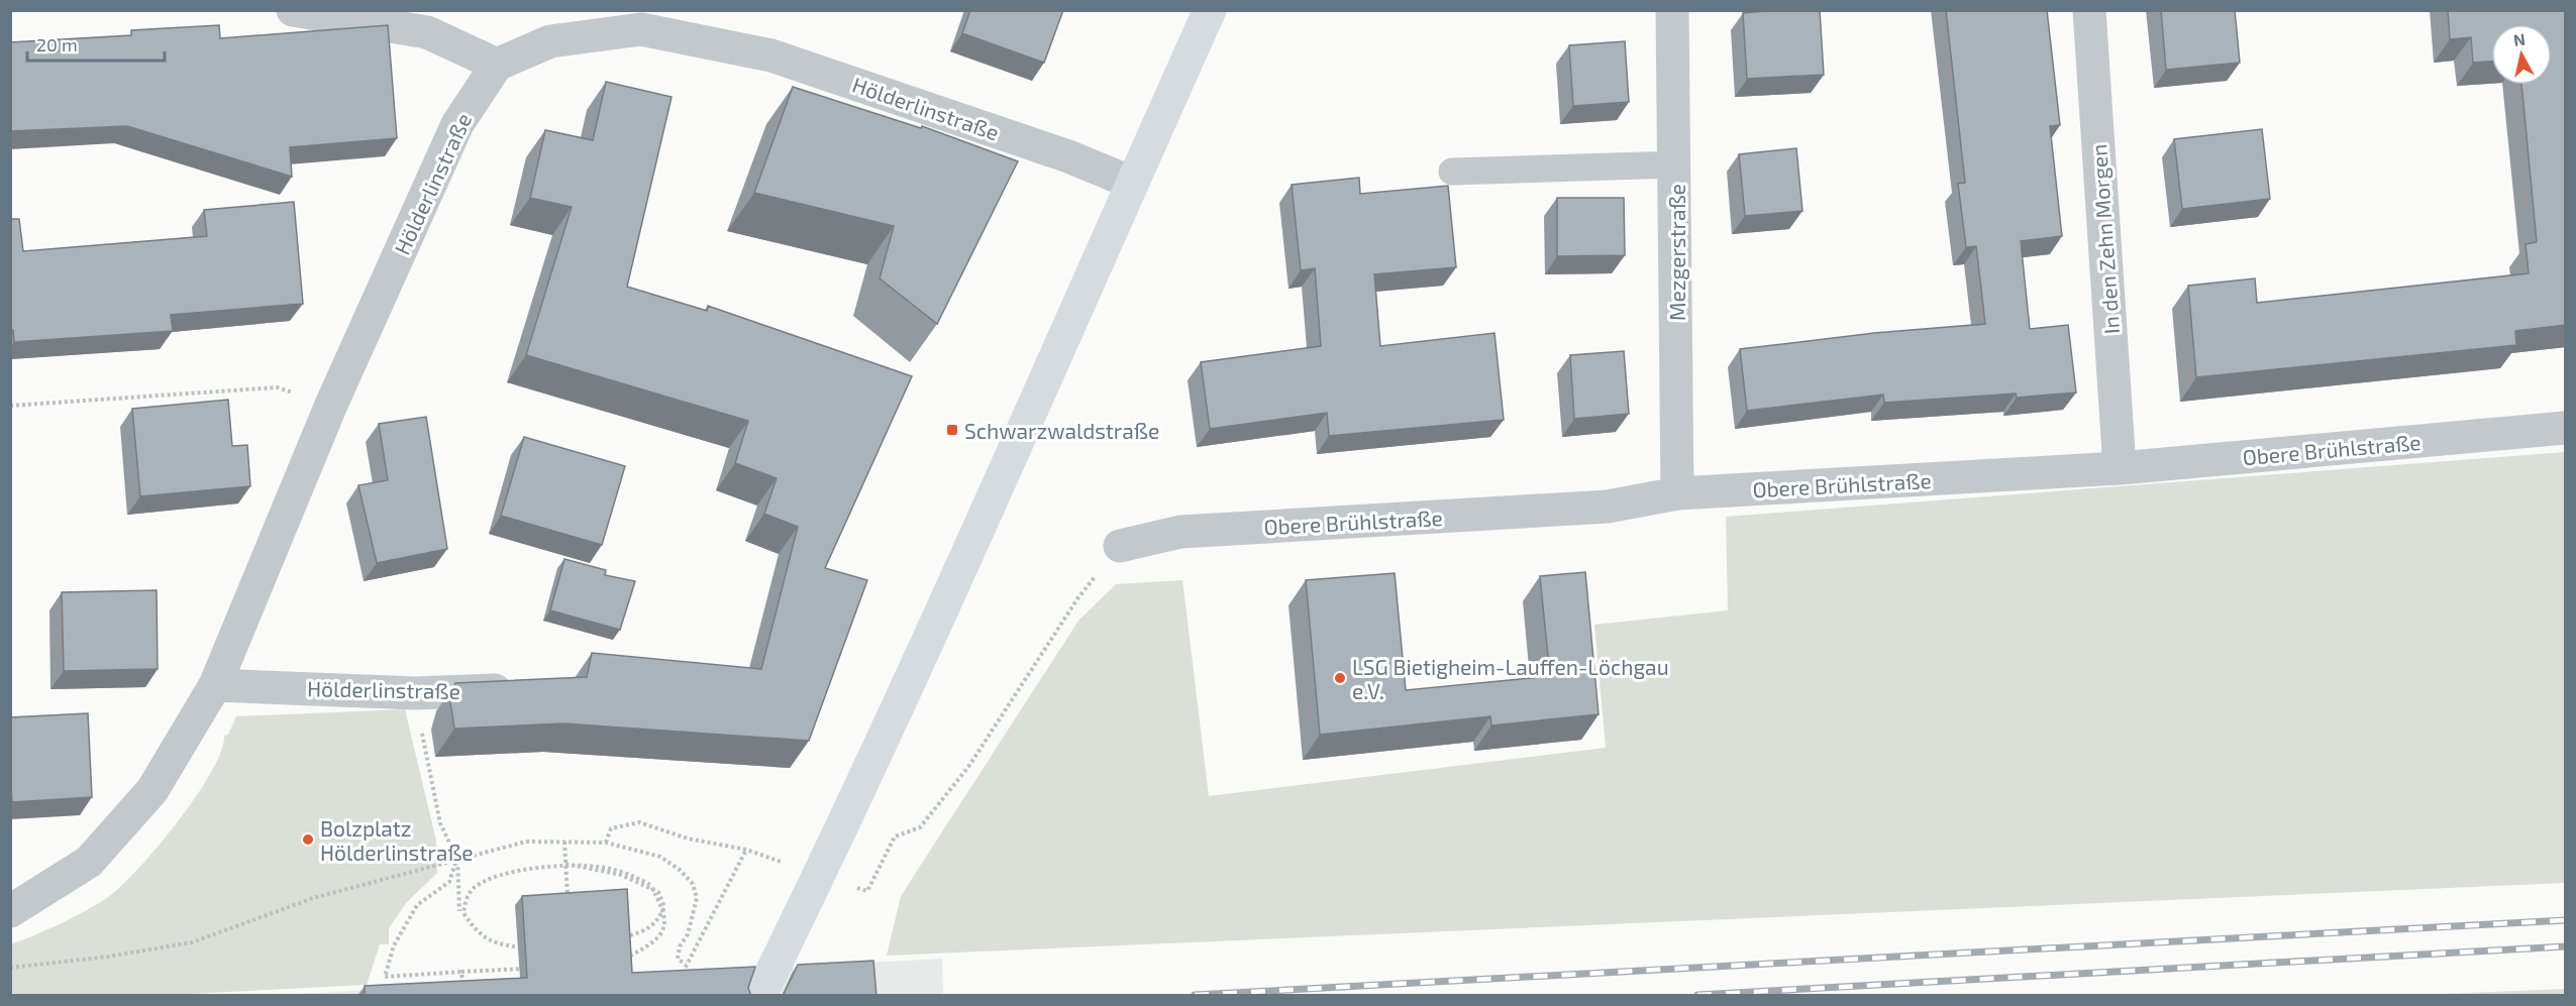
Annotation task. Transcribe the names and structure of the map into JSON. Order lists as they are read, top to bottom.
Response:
{
  "streets": {
    "street": [
      "Hölderlinstraße",
      "In den Zehn Morgen",
      "Mezgerstraße",
      "Obere Brühlstraße"
    ]
  },
  "crossings": [
    ["In den Zehn Morgen", "Obere Brühlstraße"],
    ["Mezgerstraße", "Obere Brühlstraße"]
  ],
  "places": {
    "transit": ["Schwarzwaldstraße"],
    "other": ["LSG Bietigheim-Lauffen-Löchgau e.V.", "Bolzplatz Hölderlinstraße"]
  },
  "scale_bar": "20 m",
  "north": "top"
}
